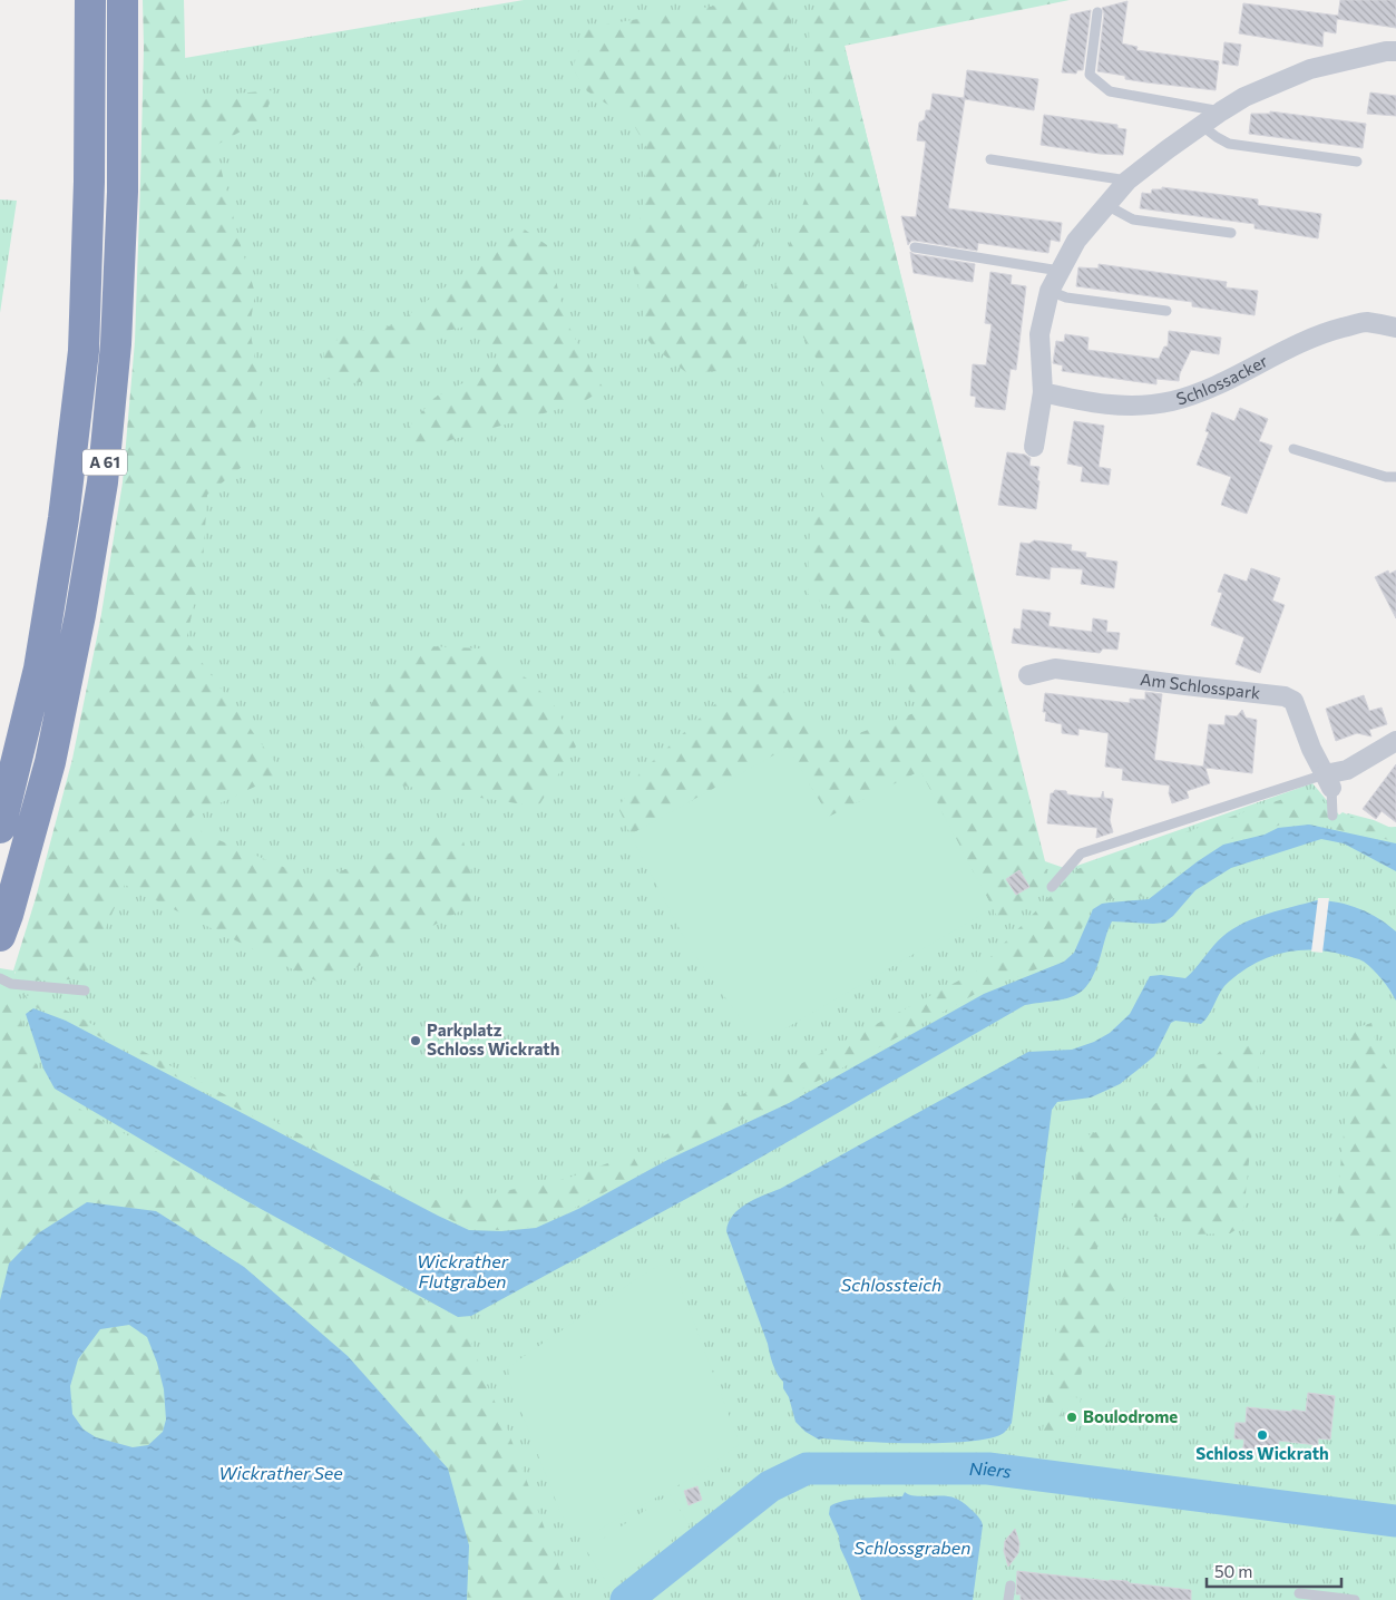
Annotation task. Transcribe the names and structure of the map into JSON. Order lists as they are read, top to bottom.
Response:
{
  "streets": {
    "highway": ["A 61"],
    "street": ["Schlossacker", "Am Schlosspark"]
  },
  "water": [
    "Wickrather Flutgraben",
    "Schlossteich",
    "Niers",
    "Wickrather See",
    "Schlossgraben"
  ],
  "places": ["Parkplatz Schloss Wickrath", "Boulodrome", "Schloss Wickrath"],
  "scale_bar": "50 m"
}
